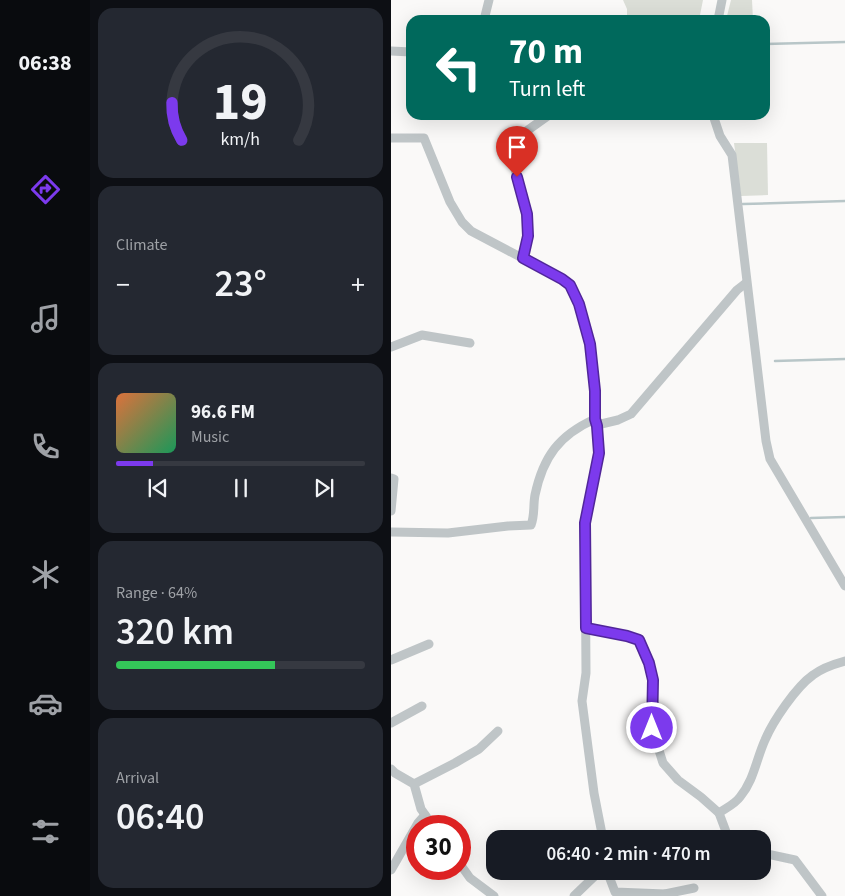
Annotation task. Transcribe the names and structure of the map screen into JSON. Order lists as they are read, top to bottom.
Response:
{
  "page": {
    "tabs": "06:38",
    "turn": ["70 m", "Turn left"],
    "tile": [
      "Climate",
      ["Range · 64%", "320 km"],
      ["Arrival", "06:40"]
    ],
    "heat": ["−", "23°", "+"],
    "song": ["96.6 FM", "Music"],
    "limit": "30",
    "trip": "06:40 · 2 min · 470 m",
    "gauge": ["19", "km/h"]
  }
}
